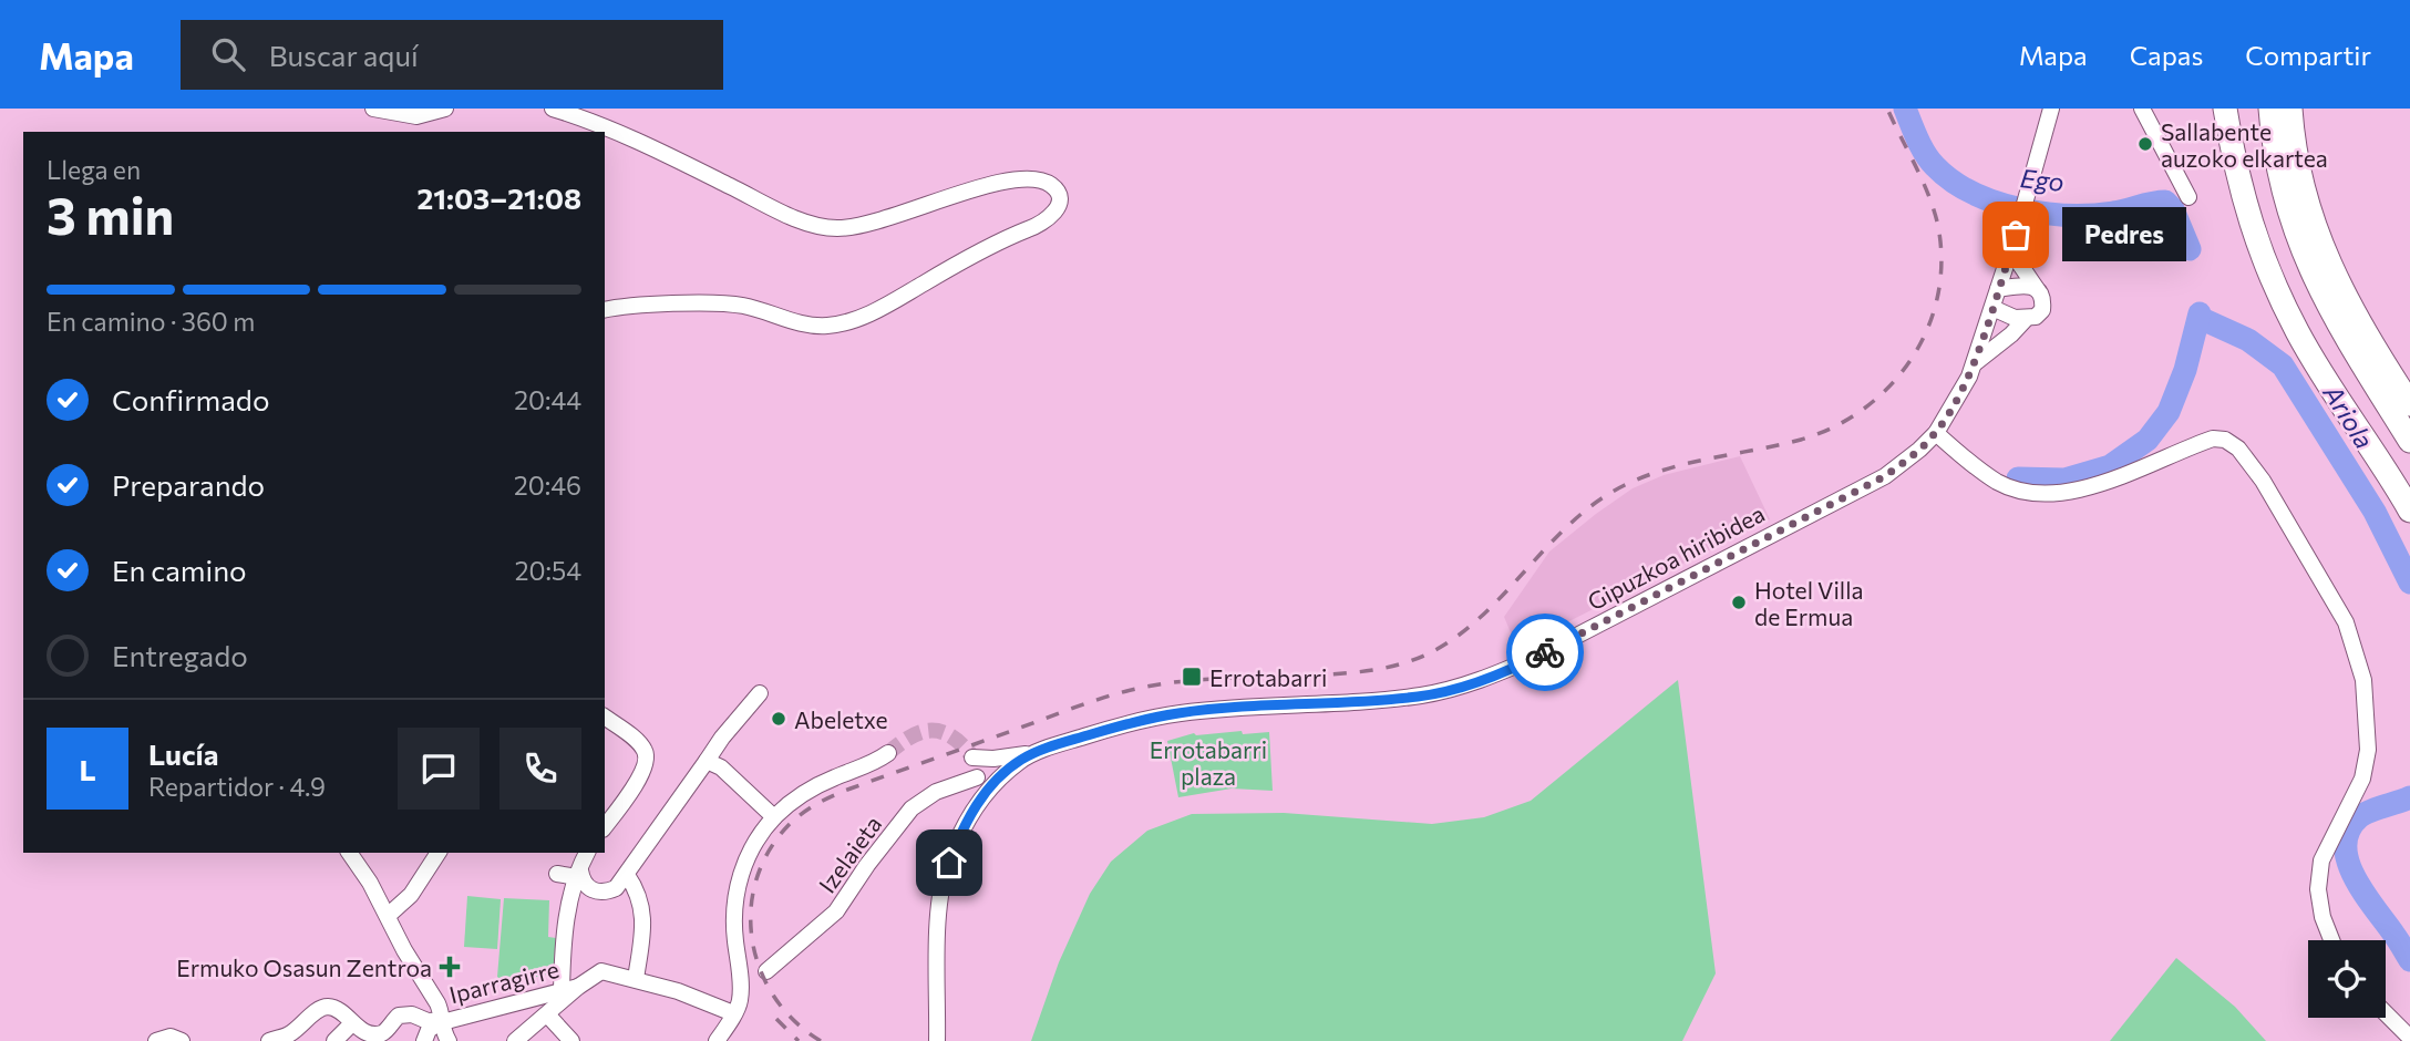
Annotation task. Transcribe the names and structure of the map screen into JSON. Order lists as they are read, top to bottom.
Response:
{
  "streets": {
    "street": ["Gipuzkoa hiribidea", "Izelaieta", "Iparragirre"]
  },
  "water": ["Ego", "Ariola"],
  "parks": ["Errotabarri plaza"],
  "places": {
    "other": [
      "Sallabente auzoko elkartea",
      "Pedres",
      "Hotel Villa de Ermua",
      "Abeletxe"
    ],
    "transit": ["Errotabarri"],
    "health": ["Ermuko Osasun Zentroa"]
  },
  "page": {
    "header": "Mapa",
    "search": "Buscar aquí",
    "nav": ["Mapa", "Capas", "Compartir"],
    "heading": ["3 min", "Llega en", "21:03–21:08"],
    "panel": ["Lucía", "Repartidor · 4.9"],
    "bubble": "Pedres",
    "bar": "En camino · 360 m",
    "list": [
      ["Confirmado", "20:44"],
      ["Preparando", "20:46"],
      ["En camino", "20:54"],
      "Entregado"
    ],
    "round": "L"
  }
}
